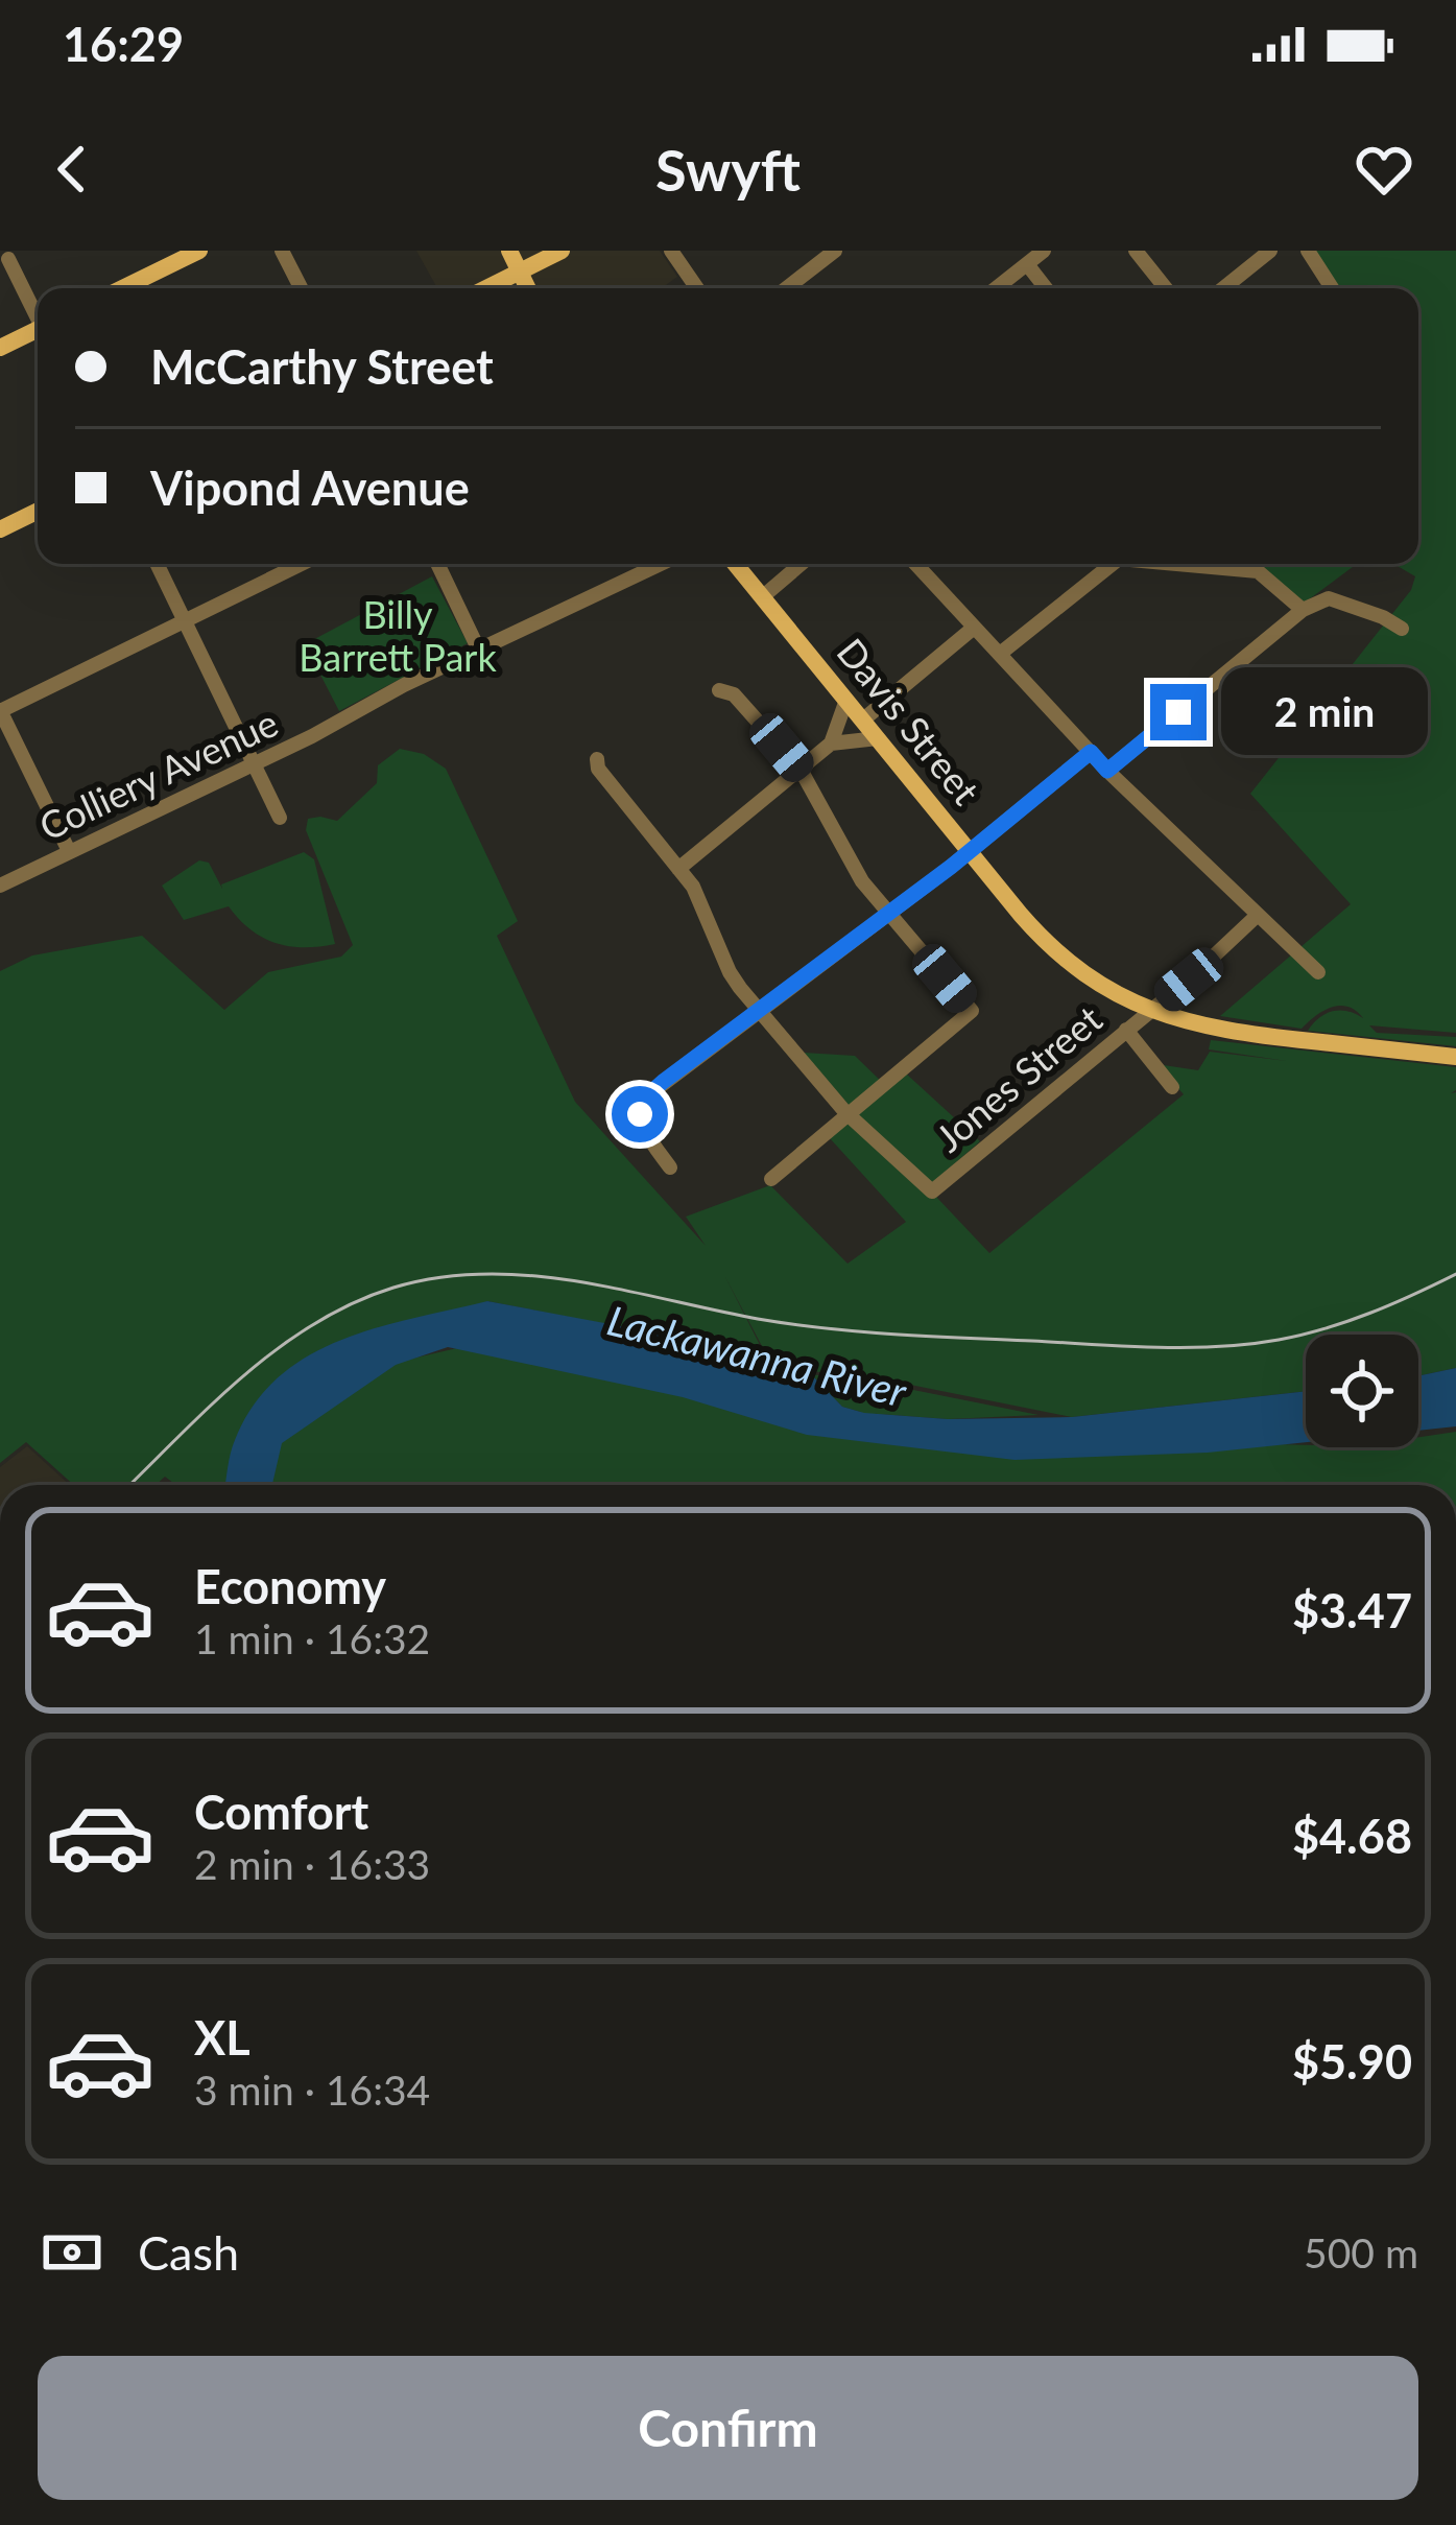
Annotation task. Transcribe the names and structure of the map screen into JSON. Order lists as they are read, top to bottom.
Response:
{
  "streets": {
    "main road": ["Davis Street"],
    "street": ["Colliery Avenue", "Jones Street"]
  },
  "crossings": [
    ["Davis Street", "Jones Street"]
  ],
  "water": ["Lackawanna River"],
  "parks": ["Billy Barrett Park"],
  "page": {
    "status": "16:29",
    "header": "Swyft",
    "banner": ["McCarthy Street", "Vipond Avenue"],
    "bubble": "2 min",
    "list": [
      {
        "name": "Economy",
        "note": "1 min · 16:32",
        "value": "$3.47"
      },
      {
        "name": "Comfort",
        "note": "2 min · 16:33",
        "value": "$4.68"
      },
      {
        "name": "XL",
        "note": "3 min · 16:34",
        "value": "$5.90"
      }
    ],
    "pay": ["Cash", "500 m"],
    "buttons": "Confirm"
  }
}
